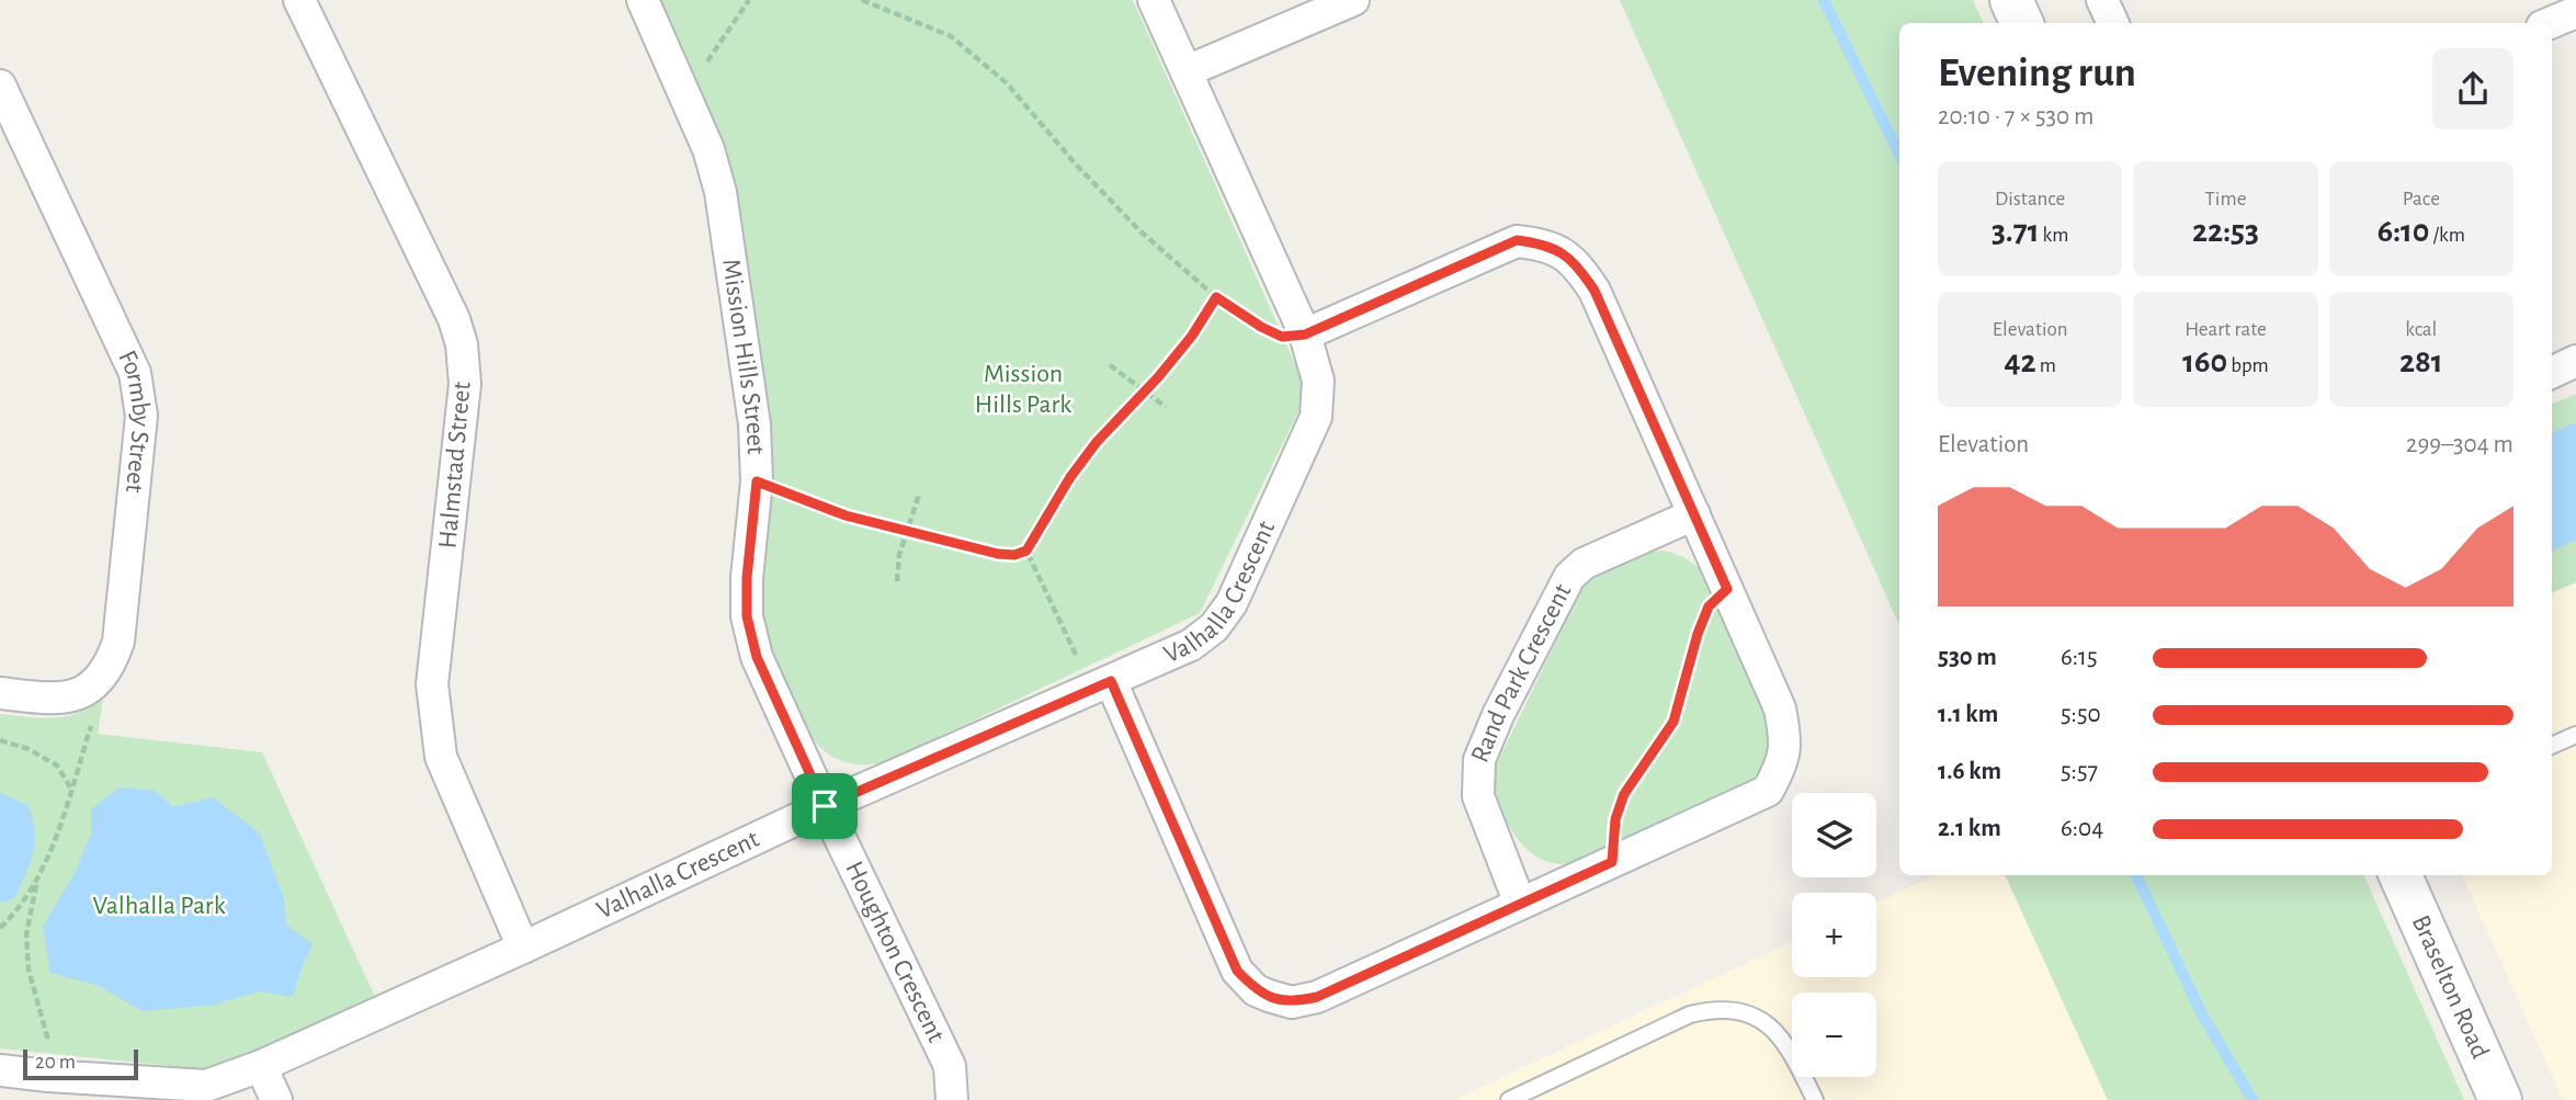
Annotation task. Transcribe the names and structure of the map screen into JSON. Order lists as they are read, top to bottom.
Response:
{
  "streets": {
    "street": [
      "Mission Hills Street",
      "Formby Street",
      "Halmstad Street",
      "Valhalla Crescent",
      "Rand Park Crescent",
      "Houghton Crescent",
      "Braselton Road"
    ]
  },
  "crossings": [
    ["Mission Hills Street", "Valhalla Crescent"],
    ["Mission Hills Street", "Houghton Crescent"],
    ["Halmstad Street", "Valhalla Crescent"],
    ["Valhalla Crescent", "Houghton Crescent"]
  ],
  "parks": ["Mission Hills Park", "Valhalla Park"],
  "scale_bar": "20 m",
  "page": {
    "heading": ["Evening run", "20:10 · 7 × 530 m"],
    "stats": [
      ["Distance", "3.71 km"],
      ["Time", "22:53"],
      ["Pace", "6:10 /km"],
      ["Elevation", "42 m"],
      ["Heart rate", "160 bpm"],
      ["kcal", "281"]
    ],
    "chart": ["Elevation", "299–304 m"],
    "list": [
      {
        "name": "530 m",
        "note": "6:15"
      },
      {
        "name": "1.1 km",
        "note": "5:50"
      },
      {
        "name": "1.6 km",
        "note": "5:57"
      },
      {
        "name": "2.1 km",
        "note": "6:04"
      }
    ],
    "map_buttons": ["+", "−"],
    "scale": "20 m"
  }
}
